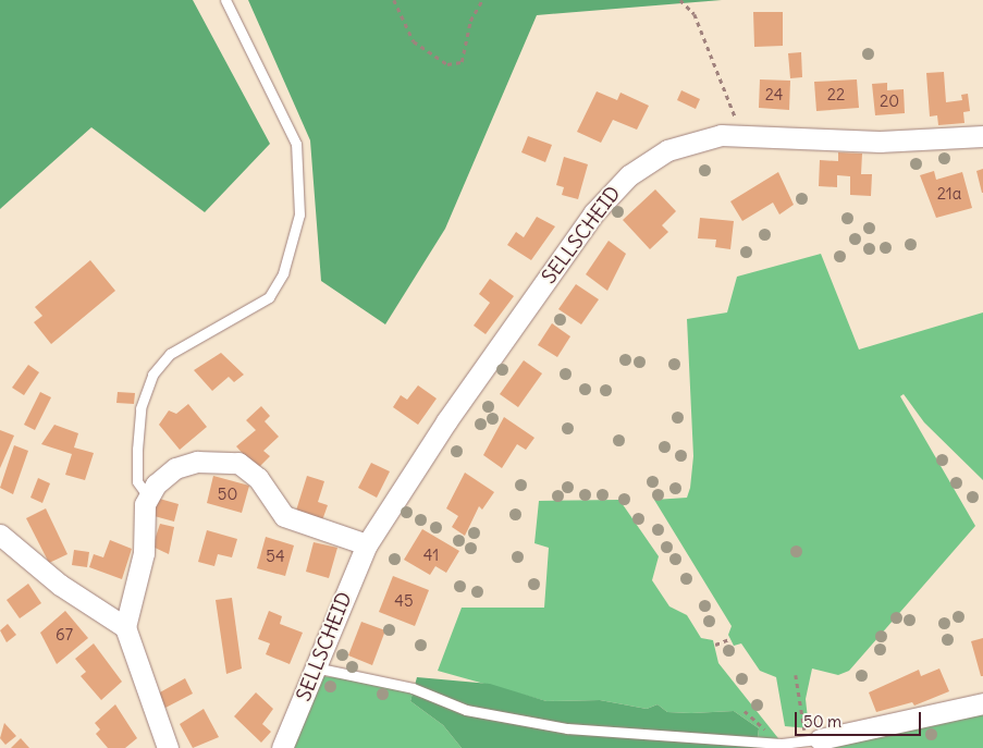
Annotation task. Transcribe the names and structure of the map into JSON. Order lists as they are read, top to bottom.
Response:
{
  "streets": {
    "street": ["SELLSCHEID"]
  },
  "house_numbers": [
    "24",
    "22",
    "20",
    "21a",
    "50",
    "41",
    "54",
    "45",
    "67"
  ],
  "scale_bar": "50 m"
}
